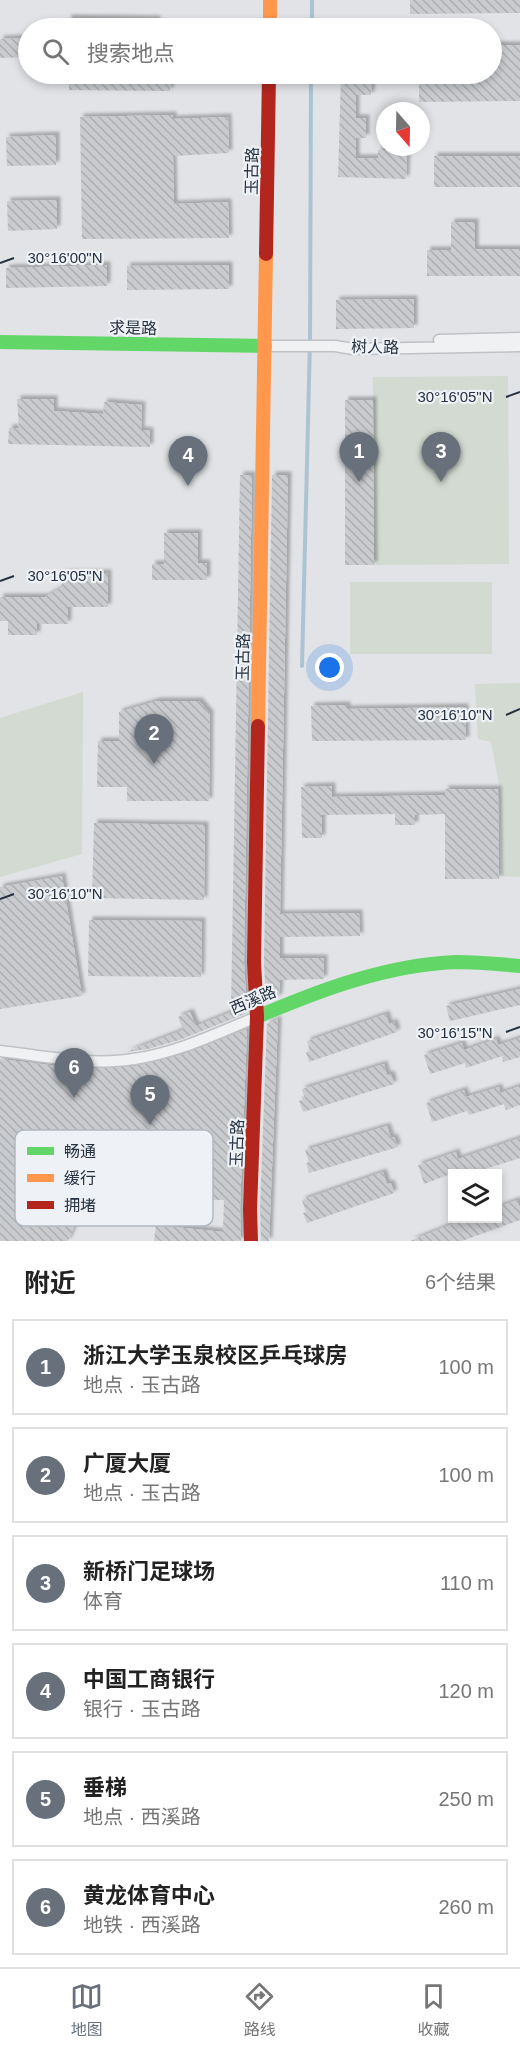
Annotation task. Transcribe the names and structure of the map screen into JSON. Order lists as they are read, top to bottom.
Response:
{
  "streets": {
    "main road": ["玉古路", "求是路", "西溪路"],
    "street": ["树人路"]
  },
  "crossings": [
    ["玉古路", "求是路"],
    ["玉古路", "西溪路"]
  ],
  "legend": ["畅通", "缓行", "拥堵"],
  "north": "bottom",
  "page": {
    "search": "搜索地点",
    "pins": [
      "1",
      "3",
      "4",
      "2",
      "6",
      "5"
    ],
    "heading": ["附近", "6个结果"],
    "list": [
      {
        "mark": "1",
        "name": "浙江大学玉泉校区乒乓球房",
        "note": "地点 · 玉古路",
        "value": "100 m"
      },
      {
        "mark": "2",
        "name": "广厦大厦",
        "note": "地点 · 玉古路",
        "value": "100 m"
      },
      {
        "mark": "3",
        "name": "新桥门足球场",
        "note": "体育",
        "value": "110 m"
      },
      {
        "mark": "4",
        "name": "中国工商银行",
        "note": "银行 · 玉古路",
        "value": "120 m"
      },
      {
        "mark": "5",
        "name": "垂梯",
        "note": "地点 · 西溪路",
        "value": "250 m"
      },
      {
        "mark": "6",
        "name": "黄龙体育中心",
        "note": "地铁 · 西溪路",
        "value": "260 m"
      }
    ],
    "nav": ["地图", "路线", "收藏"]
  },
  "coordinates": [
    "30°16'00\"N",
    "30°16'05\"N",
    "30°16'10\"N",
    "30°16'15\"N"
  ]
}
